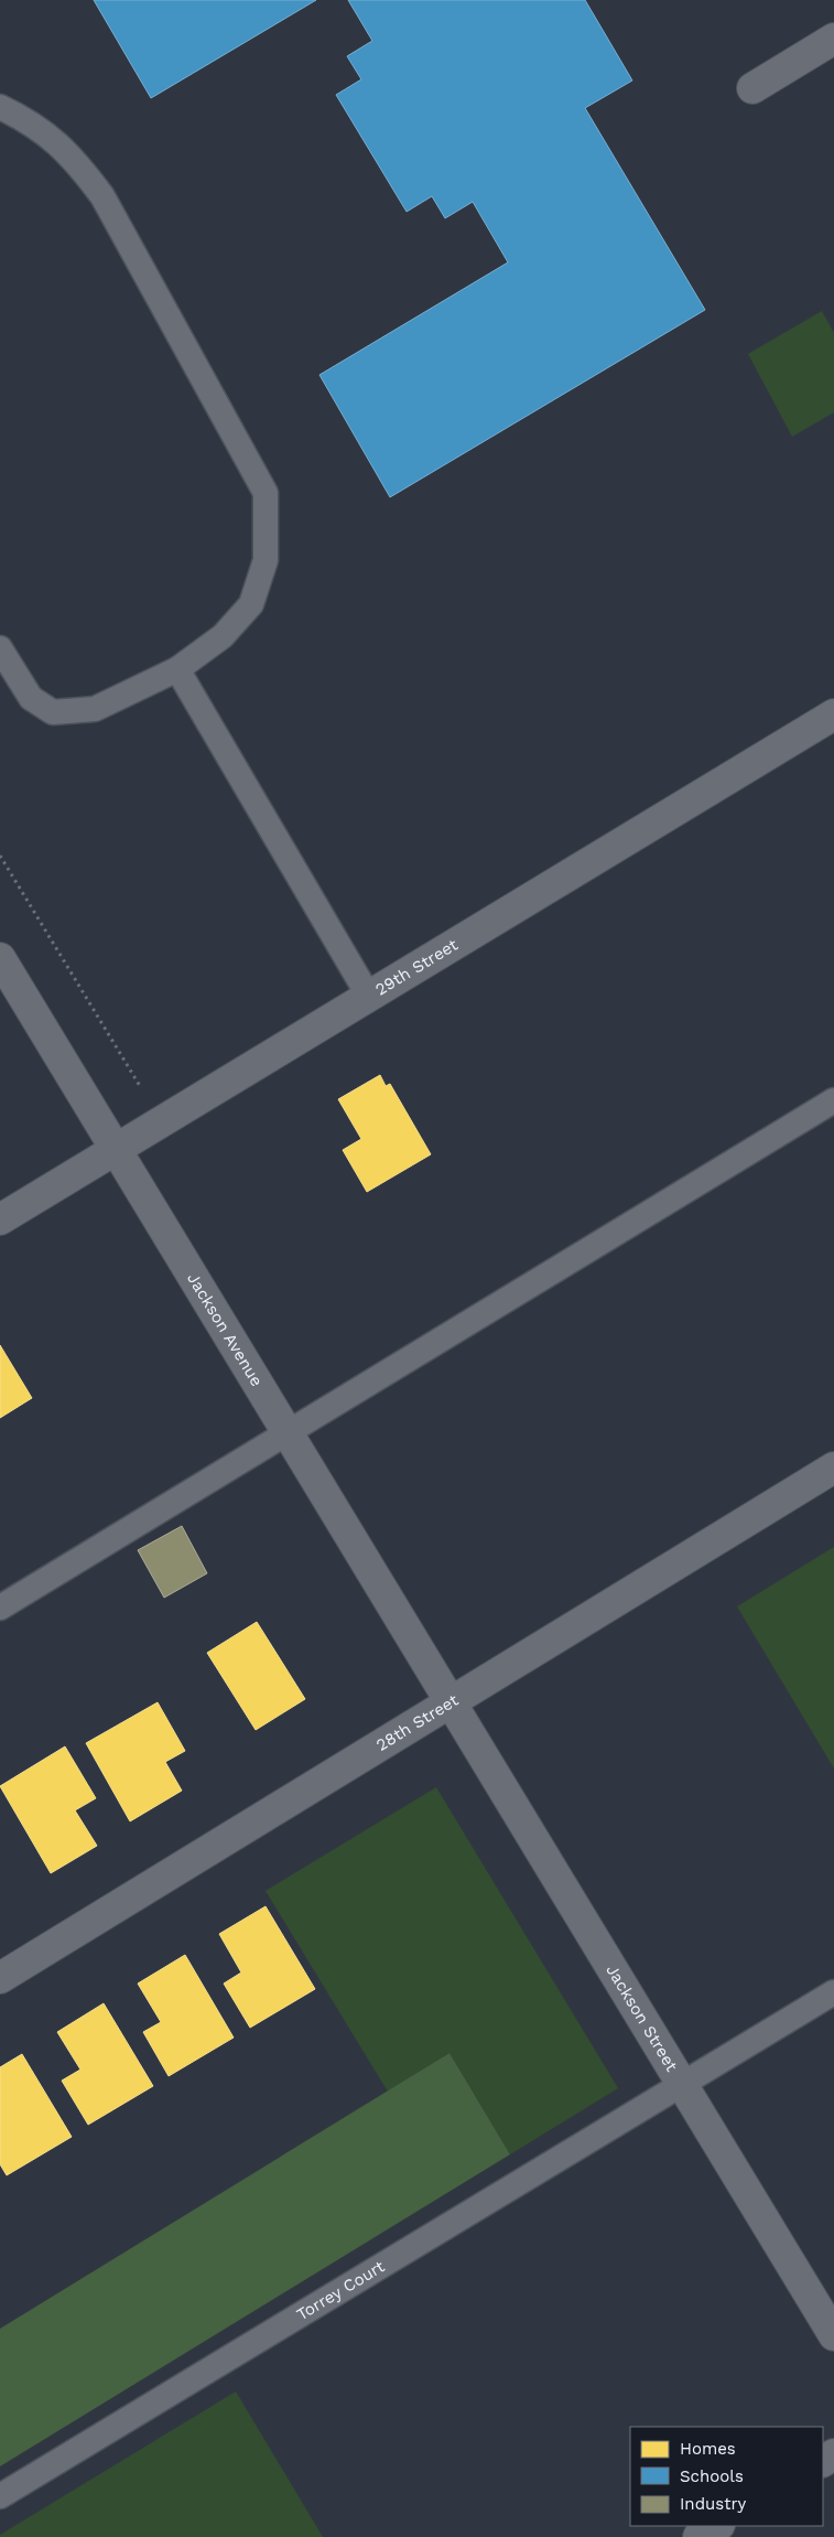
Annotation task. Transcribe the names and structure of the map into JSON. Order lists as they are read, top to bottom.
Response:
{
  "streets": {
    "street": [
      "29th Street",
      "Jackson Avenue",
      "28th Street",
      "Jackson Street"
    ],
    "lane": ["Torrey Court"]
  },
  "crossings": [
    ["29th Street", "Jackson Avenue"],
    ["Jackson Avenue", "28th Street"],
    ["Jackson Avenue", "Jackson Street"],
    ["28th Street", "Jackson Street"],
    ["Jackson Street", "Torrey Court"]
  ],
  "legend": ["Homes", "Schools", "Industry"]
}
